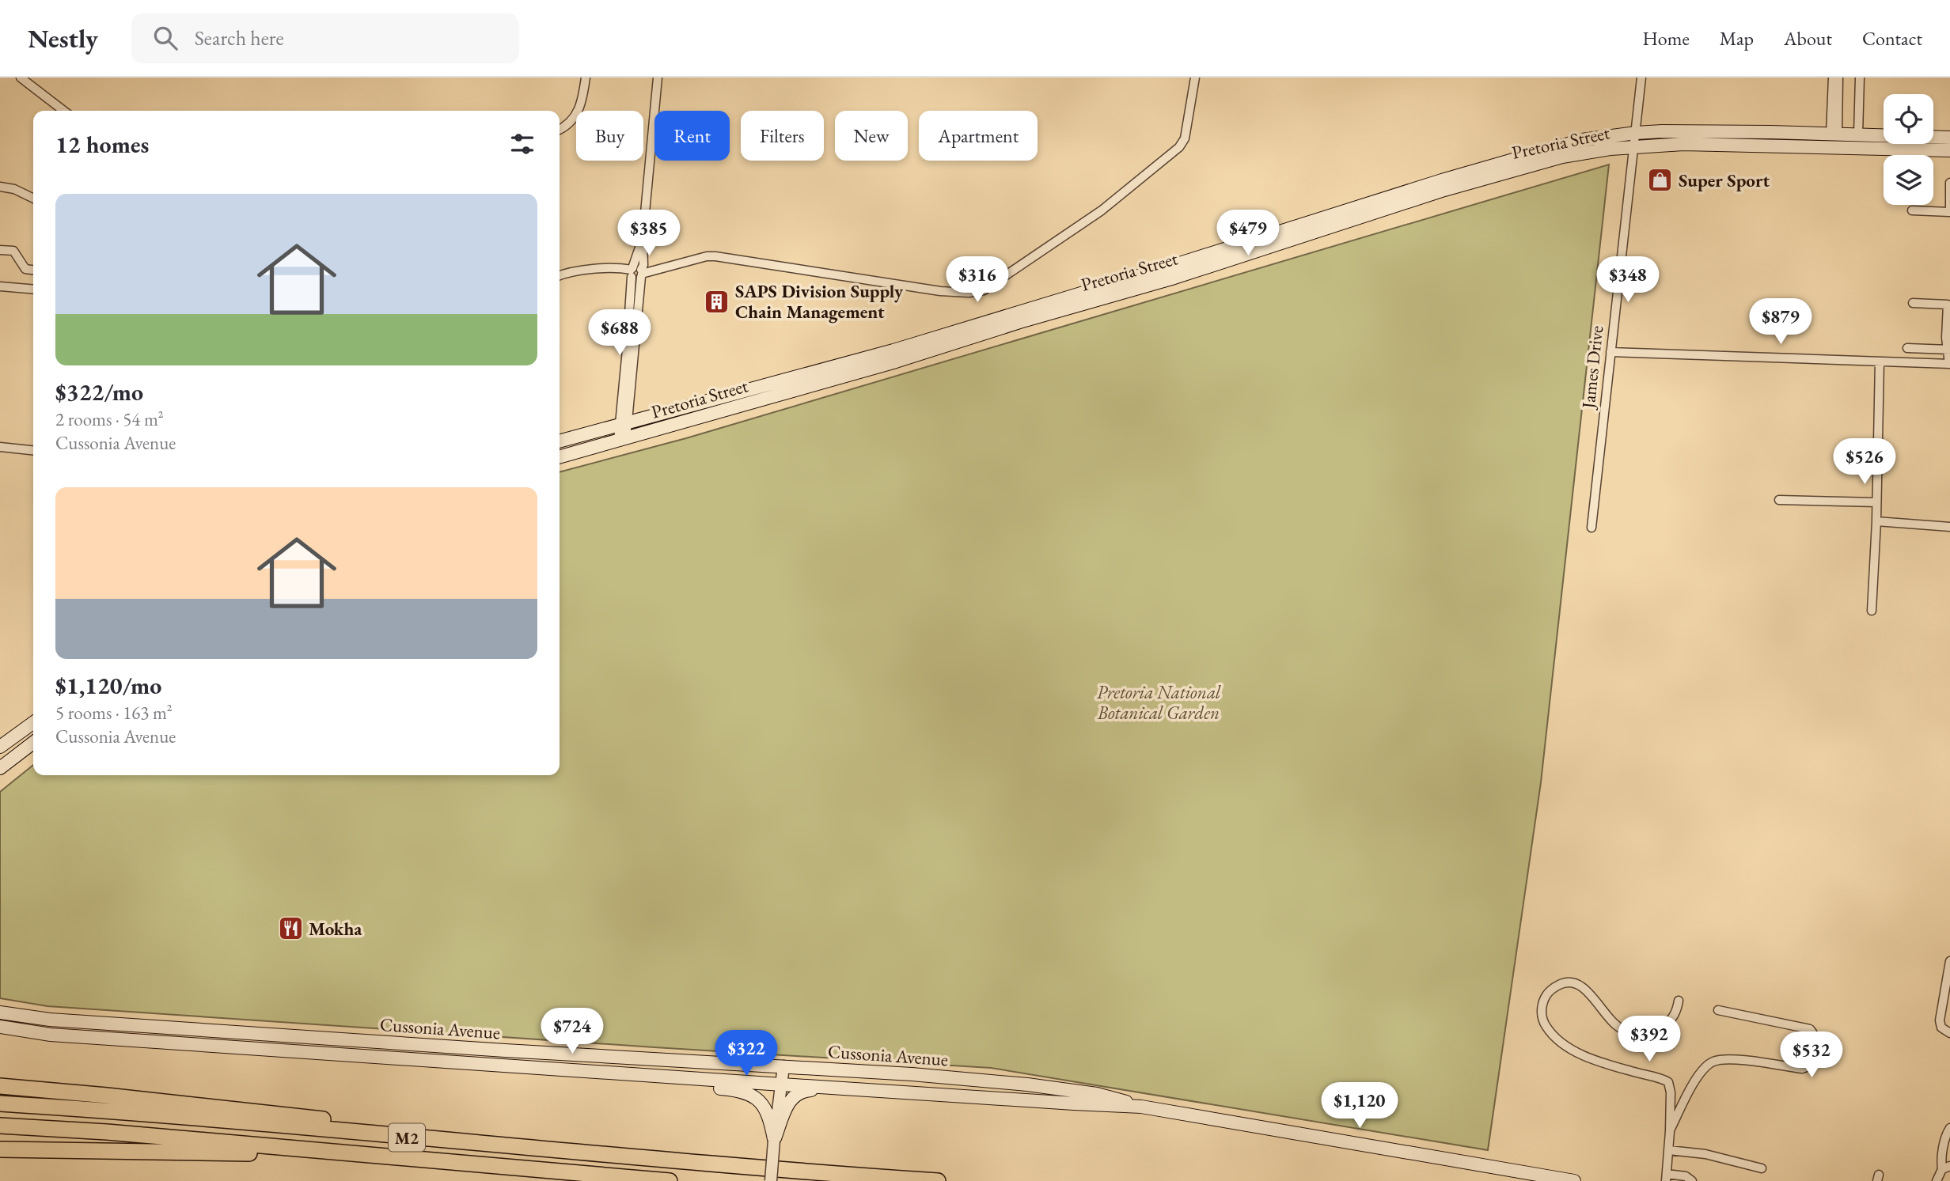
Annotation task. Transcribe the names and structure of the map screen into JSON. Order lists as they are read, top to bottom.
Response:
{
  "streets": {
    "highway": ["M2"],
    "main road": ["Pretoria Street", "Cussonia Avenue"],
    "street": ["James Drive"]
  },
  "crossings": [
    ["Pretoria Street", "James Drive"]
  ],
  "parks": ["Pretoria National Botanical Garden"],
  "places": {
    "shop": ["Super Sport"],
    "building": ["SAPS Division Supply Chain Management"],
    "restaurant": ["Mokha"]
  },
  "page": {
    "header": "Nestly",
    "search": "Search here",
    "nav": [
      "Home",
      "Map",
      "About",
      "Contact"
    ],
    "chip": [
      "Buy",
      "Rent",
      "Filters",
      "New",
      "Apartment"
    ],
    "heading": "12 homes",
    "list": [
      {
        "name": "$322/mo",
        "note": "2 rooms · 54 m² · Cussonia Avenue"
      },
      {
        "name": "$1,120/mo",
        "note": "5 rooms · 163 m² · Cussonia Avenue"
      }
    ],
    "price": [
      "$385",
      "$479",
      "$316",
      "$348",
      "$879",
      "$688",
      "$526",
      "$724",
      "$392",
      "$322",
      "$532",
      "$1,120"
    ]
  }
}
